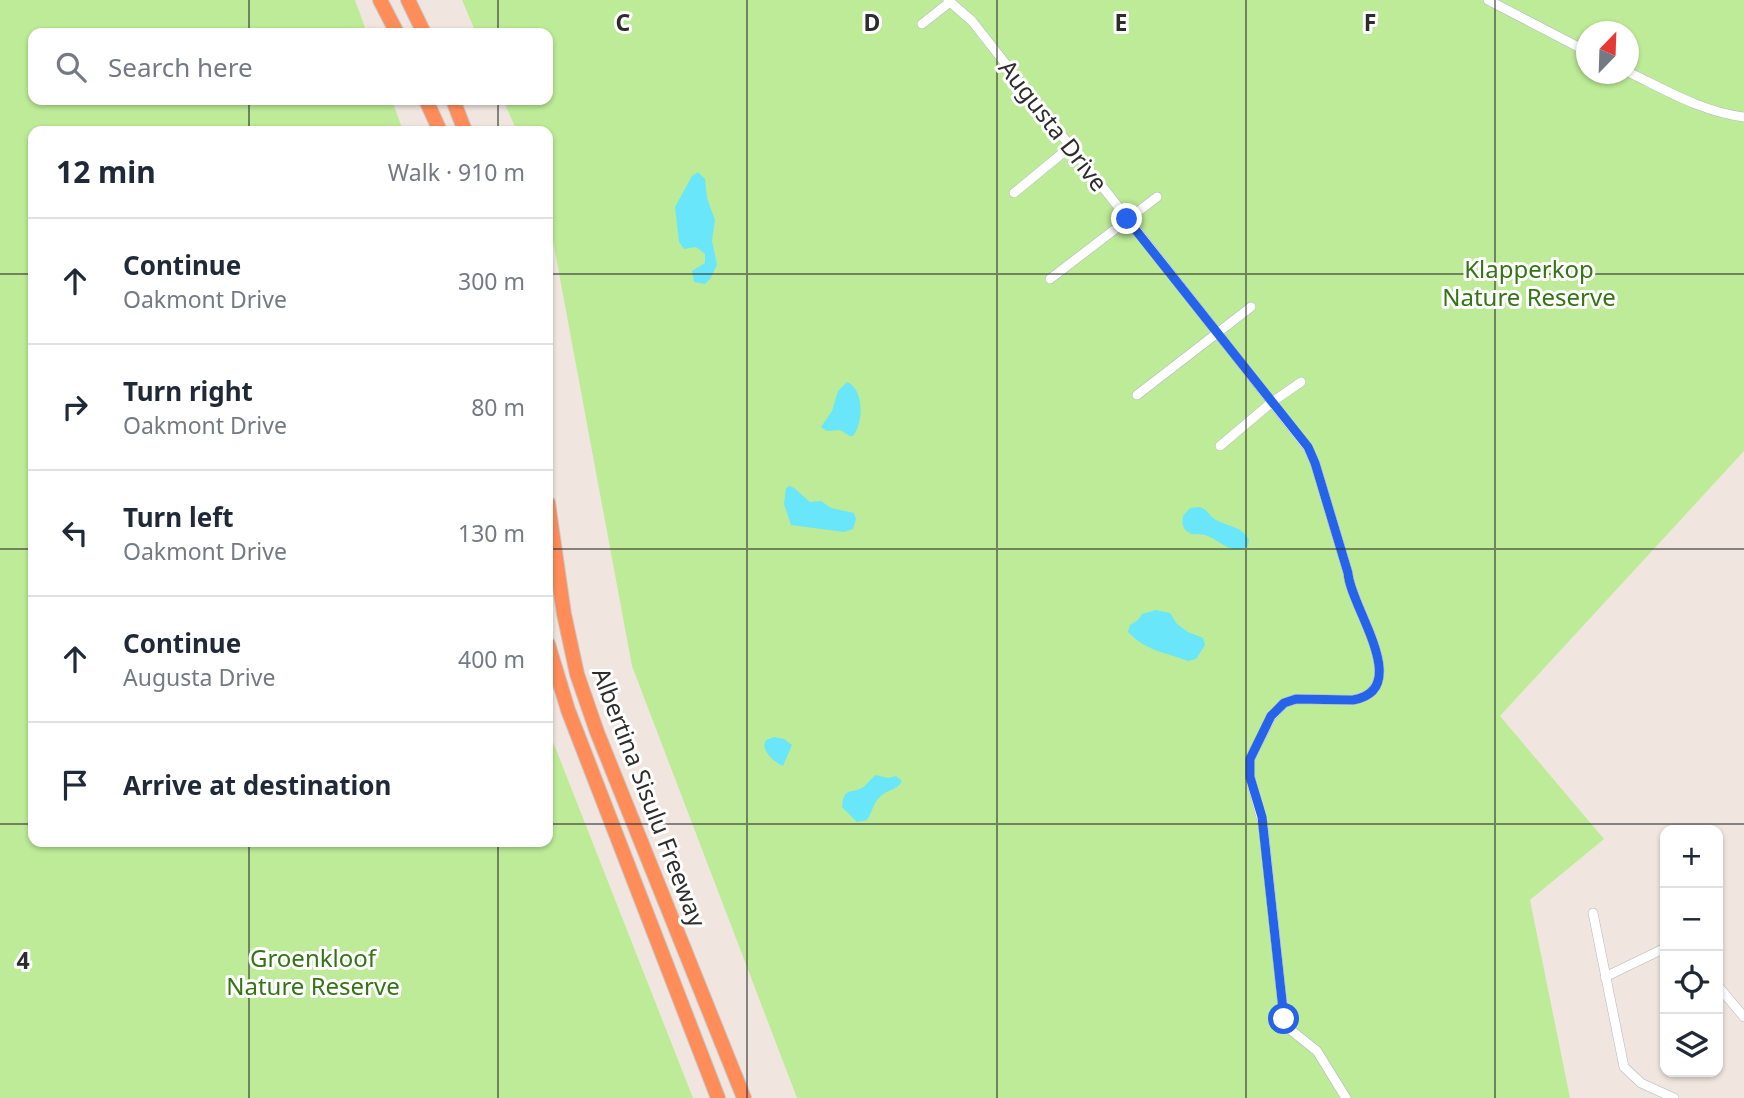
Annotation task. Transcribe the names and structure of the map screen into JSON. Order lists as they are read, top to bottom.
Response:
{
  "streets": {
    "highway": ["Albertina Sisulu Freeway"],
    "street": ["Augusta Drive"]
  },
  "parks": ["Klapperkop Nature Reserve", "Groenkloof Nature Reserve"],
  "north": "top right",
  "page": {
    "search": "Search here",
    "heading": ["12 min", "Walk · 910 m"],
    "list": [
      ["Continue", "Oakmont Drive", "300 m"],
      ["Turn right", "Oakmont Drive", "80 m"],
      ["Turn left", "Oakmont Drive", "130 m"],
      ["Continue", "Augusta Drive", "400 m"],
      "Arrive at destination"
    ],
    "map_buttons": ["+", "−"]
  },
  "grid": {
    "columns": [
      "C",
      "D",
      "E",
      "F"
    ],
    "rows": ["4"]
  }
}
